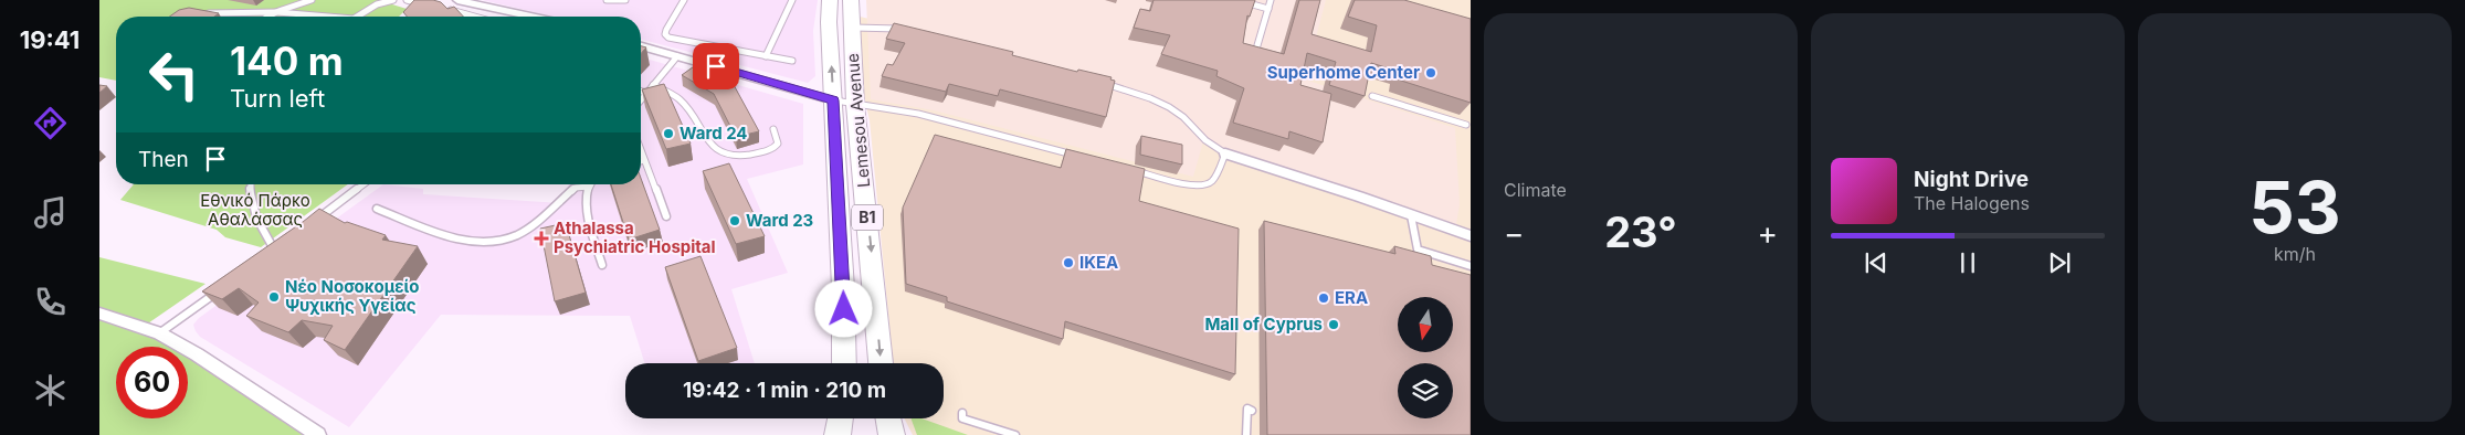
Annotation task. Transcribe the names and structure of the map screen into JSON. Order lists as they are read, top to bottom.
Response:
{
  "streets": {
    "main road": ["Lemesou Avenue", "B1"]
  },
  "parks": ["Εθνικό Πάρκο Αθαλάσσας"],
  "places": {
    "other": [
      "Superhome Center",
      "Ward 24",
      "Ward 23",
      "IKEA",
      "Νέο Νοσοκομείο Ψυχικής Υγείας",
      "ERA",
      "Mall of Cyprus"
    ],
    "health": ["Athalassa Psychiatric Hospital"]
  },
  "north": "bottom",
  "page": {
    "tabs": "19:41",
    "tile": [
      "Climate",
      ["53", "km/h"]
    ],
    "turn": ["140 m", "Turn left"],
    "then": "Then",
    "song": ["Night Drive", "The Halogens"],
    "heat": ["−", "23°", "+"],
    "limit": "60",
    "trip": "19:42 · 1 min · 210 m"
  }
}
